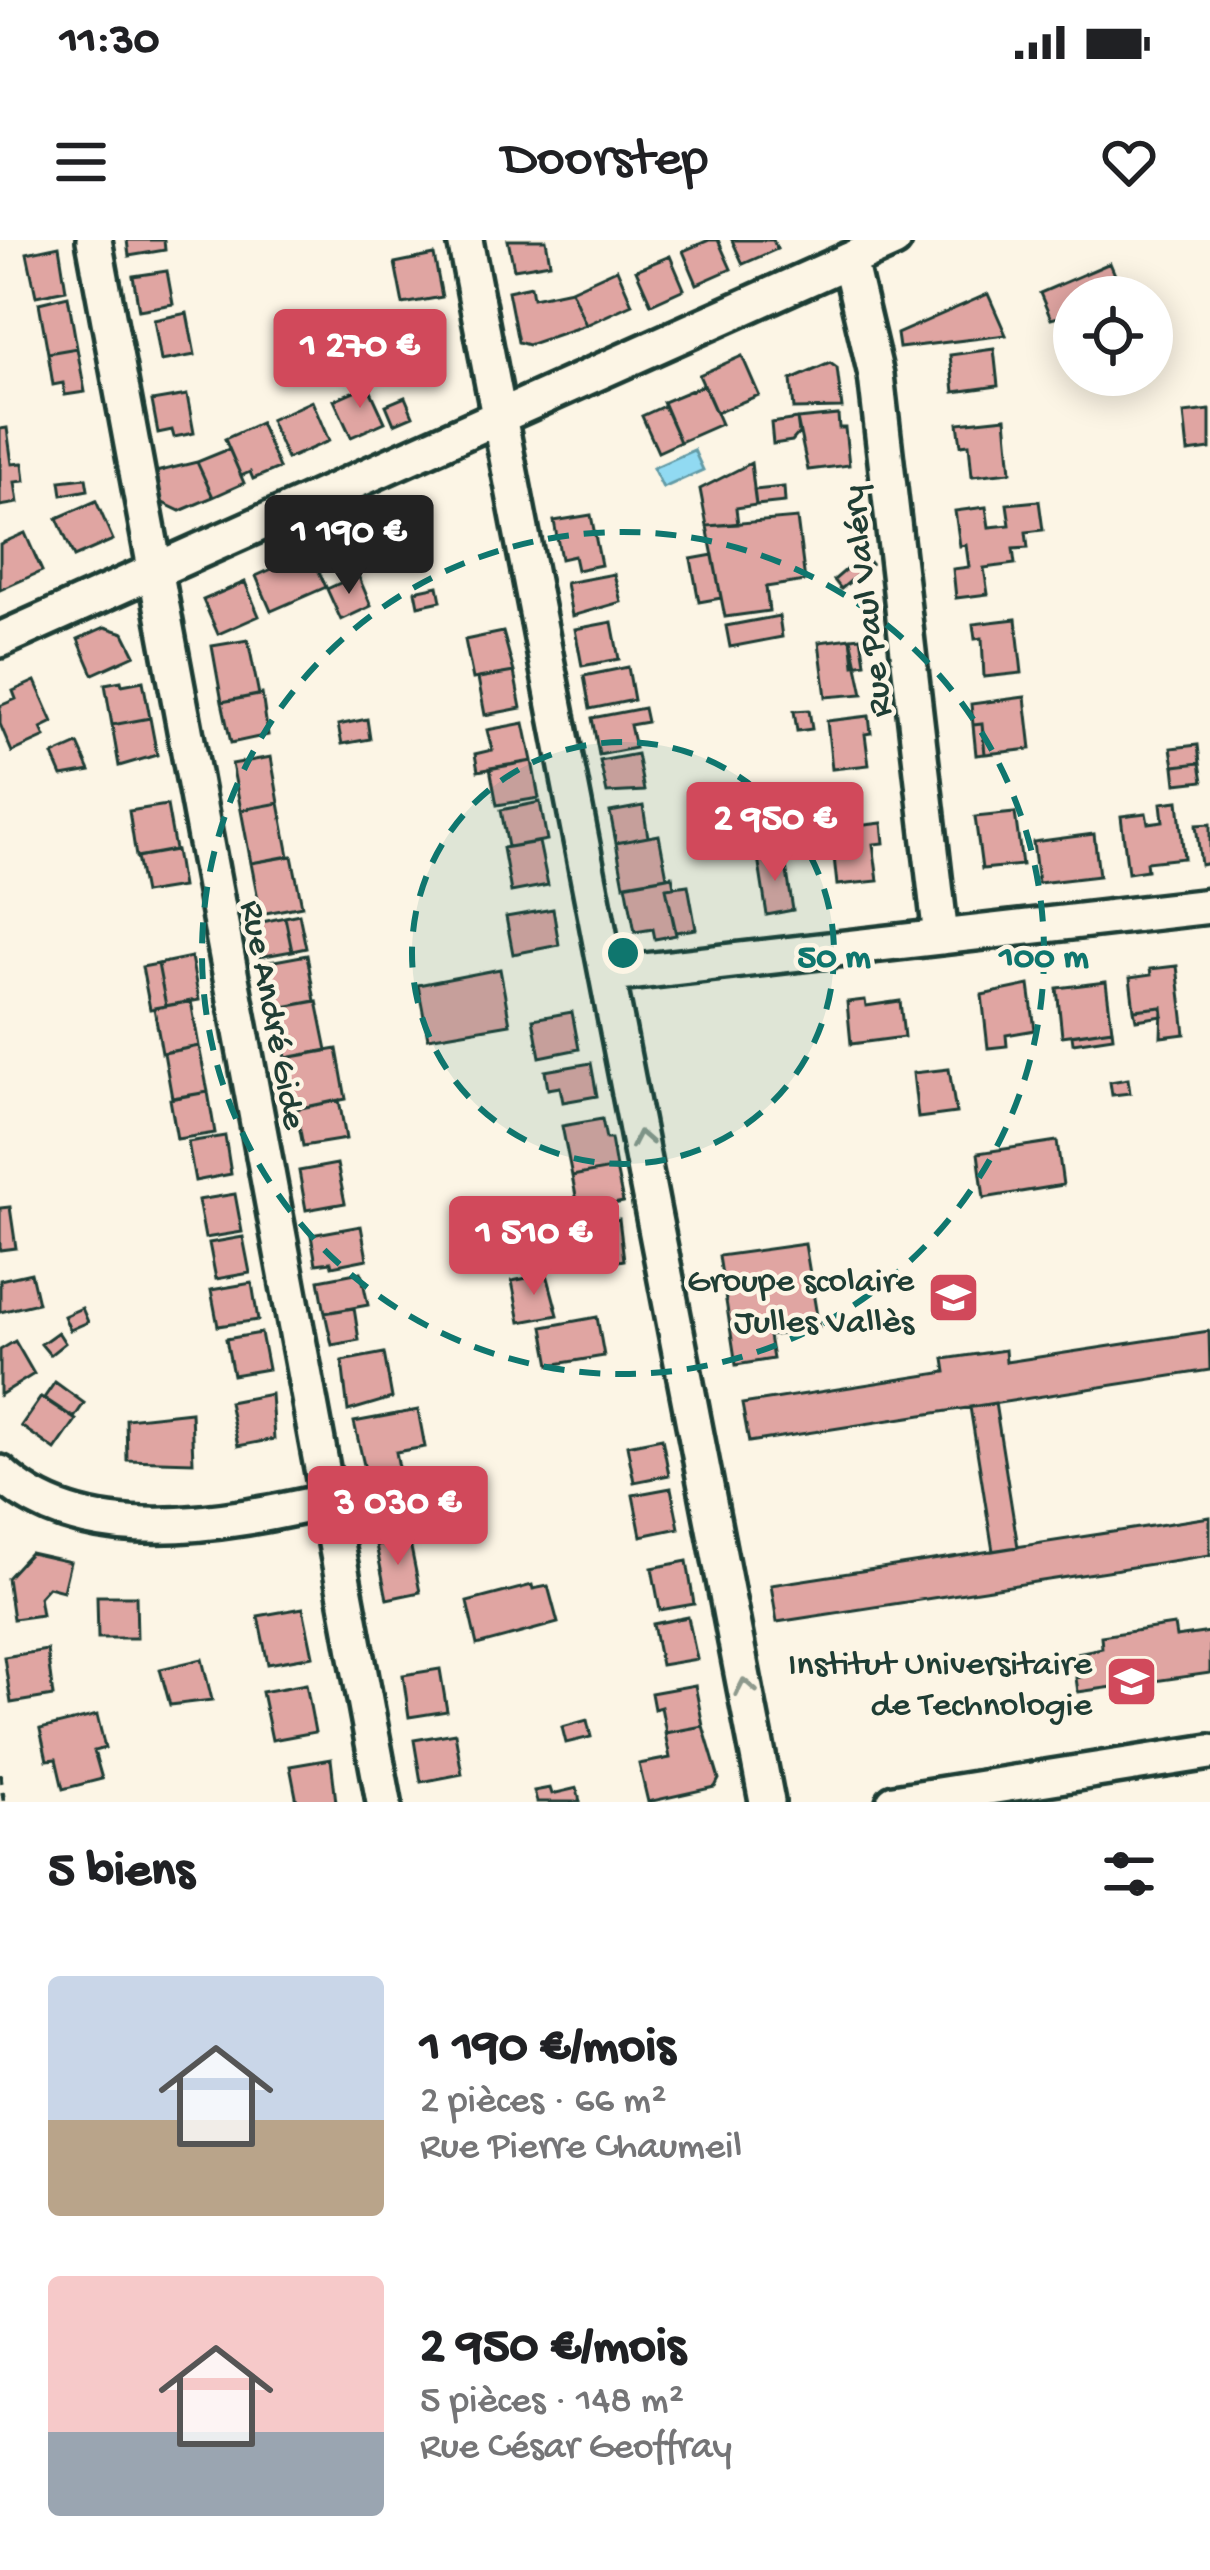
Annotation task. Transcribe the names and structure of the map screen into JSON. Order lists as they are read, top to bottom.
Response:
{
  "streets": {
    "street": ["Rue Paul Valéry", "Rue André Gide"]
  },
  "places": {
    "school or university": ["Groupe scolaire Julles Vallès", "Institut Universitaire de Technologie"]
  },
  "page": {
    "status": "11:30",
    "header": "Doorstep",
    "price": [
      "1 270 €",
      "1 190 €",
      "2 950 €",
      "1 510 €",
      "3 030 €"
    ],
    "heading": "5 biens",
    "list": [
      {
        "name": "1 190 €/mois",
        "note": "2 pièces · 66 m² · Rue Pierre Chaumeil"
      },
      {
        "name": "2 950 €/mois",
        "note": "5 pièces · 148 m² · Rue César Geoffray"
      }
    ]
  },
  "rings": ["50 m", "100 m"]
}
